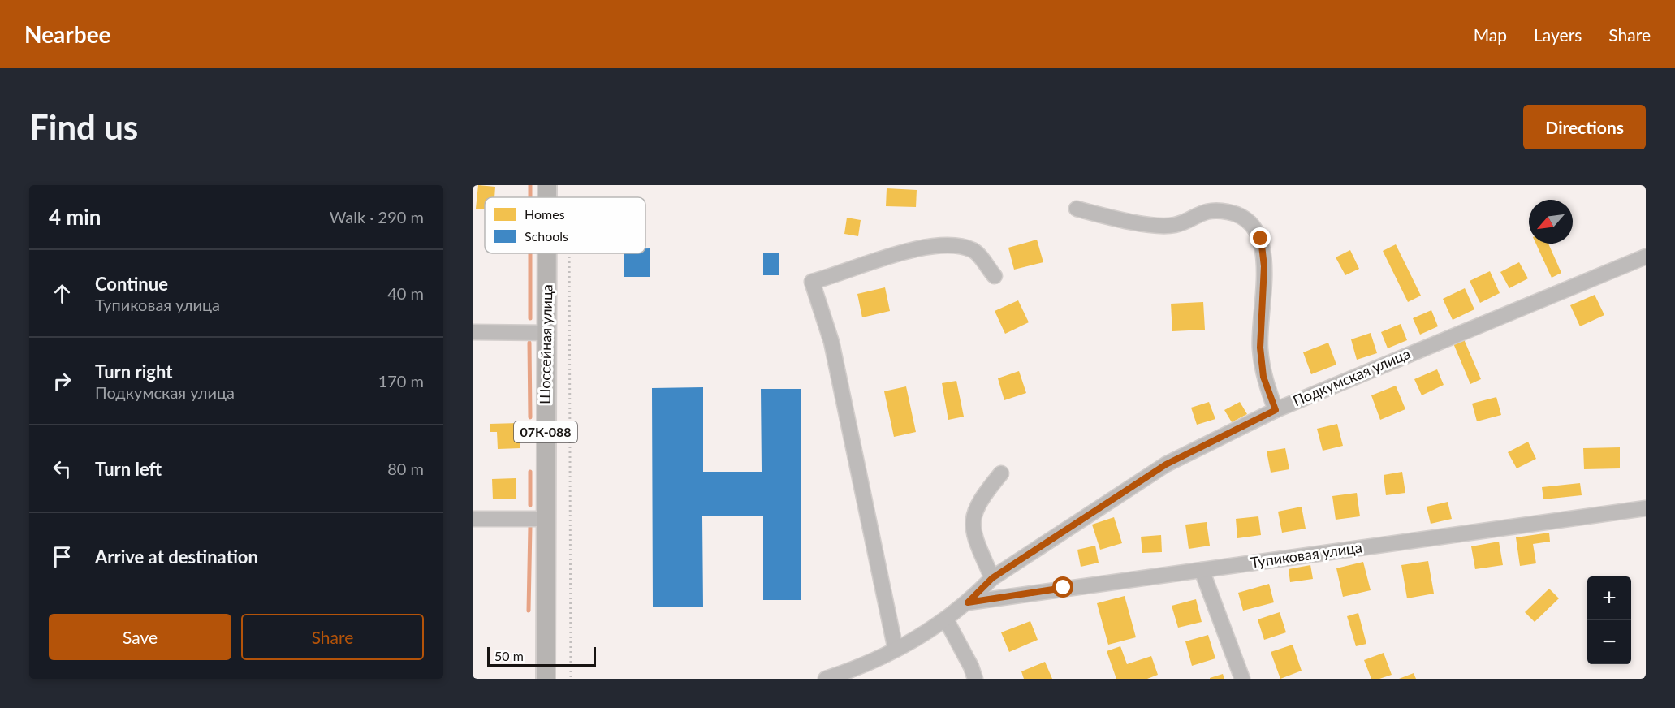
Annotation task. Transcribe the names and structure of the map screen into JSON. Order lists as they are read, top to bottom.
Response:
{
  "streets": {
    "main road": ["Шоссейная улица", "07К-088"],
    "street": ["Подкумская улица", "Тупиковая улица"]
  },
  "crossings": [
    ["Подкумская улица", "Тупиковая улица"]
  ],
  "legend": ["Homes", "Schools"],
  "scale_bar": "50 m",
  "north": "bottom left",
  "page": {
    "header": "Nearbee",
    "nav": ["Map", "Layers", "Share"],
    "buttons": [
      "Directions",
      ["Save", "Share"]
    ],
    "title": "Find us",
    "heading": ["4 min", "Walk · 290 m"],
    "list": [
      ["Continue", "Тупиковая улица", "40 m"],
      ["Turn right", "Подкумская улица", "170 m"],
      ["Turn left", "80 m"],
      "Arrive at destination"
    ],
    "map_buttons": ["+", "−"],
    "scale": "50 m"
  }
}
